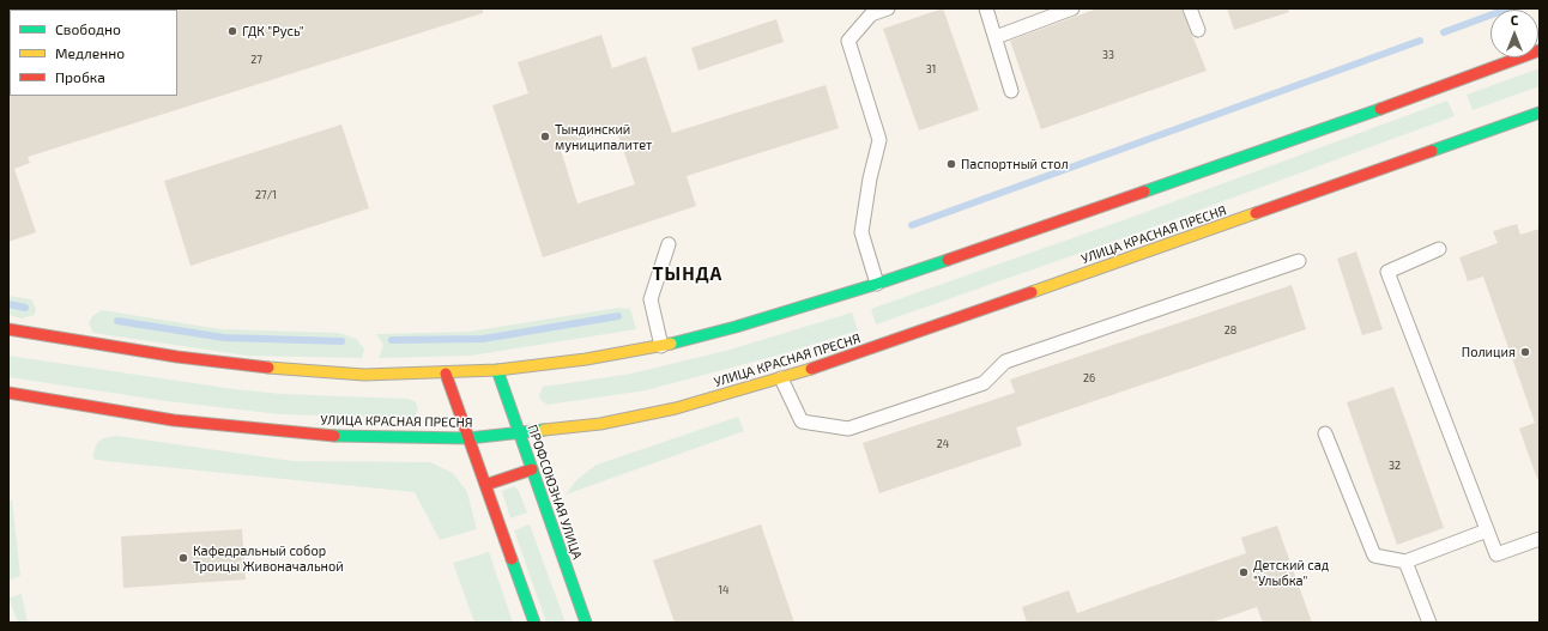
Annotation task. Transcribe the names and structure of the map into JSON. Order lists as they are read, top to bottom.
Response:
{
  "streets": {
    "street": ["УЛИЦА КРАСНАЯ ПРЕСНЯ", "ПРОФСОЮЗНАЯ УЛИЦА"]
  },
  "crossings": [
    ["УЛИЦА КРАСНАЯ ПРЕСНЯ", "ПРОФСОЮЗНАЯ УЛИЦА"]
  ],
  "districts": ["ТЫНДА"],
  "places": [
    "ГДК \"Русь\"",
    "Тындинский муниципалитет",
    "Паспортный стол",
    "Полиция",
    "Кафедральный собор Троицы Живоначальной",
    "Детский сад \"Улыбка\""
  ],
  "house_numbers": [
    "33",
    "27",
    "31",
    "27/1",
    "28",
    "26",
    "24",
    "32",
    "14"
  ],
  "legend": ["Свободно", "Медленно", "Пробка"],
  "north": "top"
}
